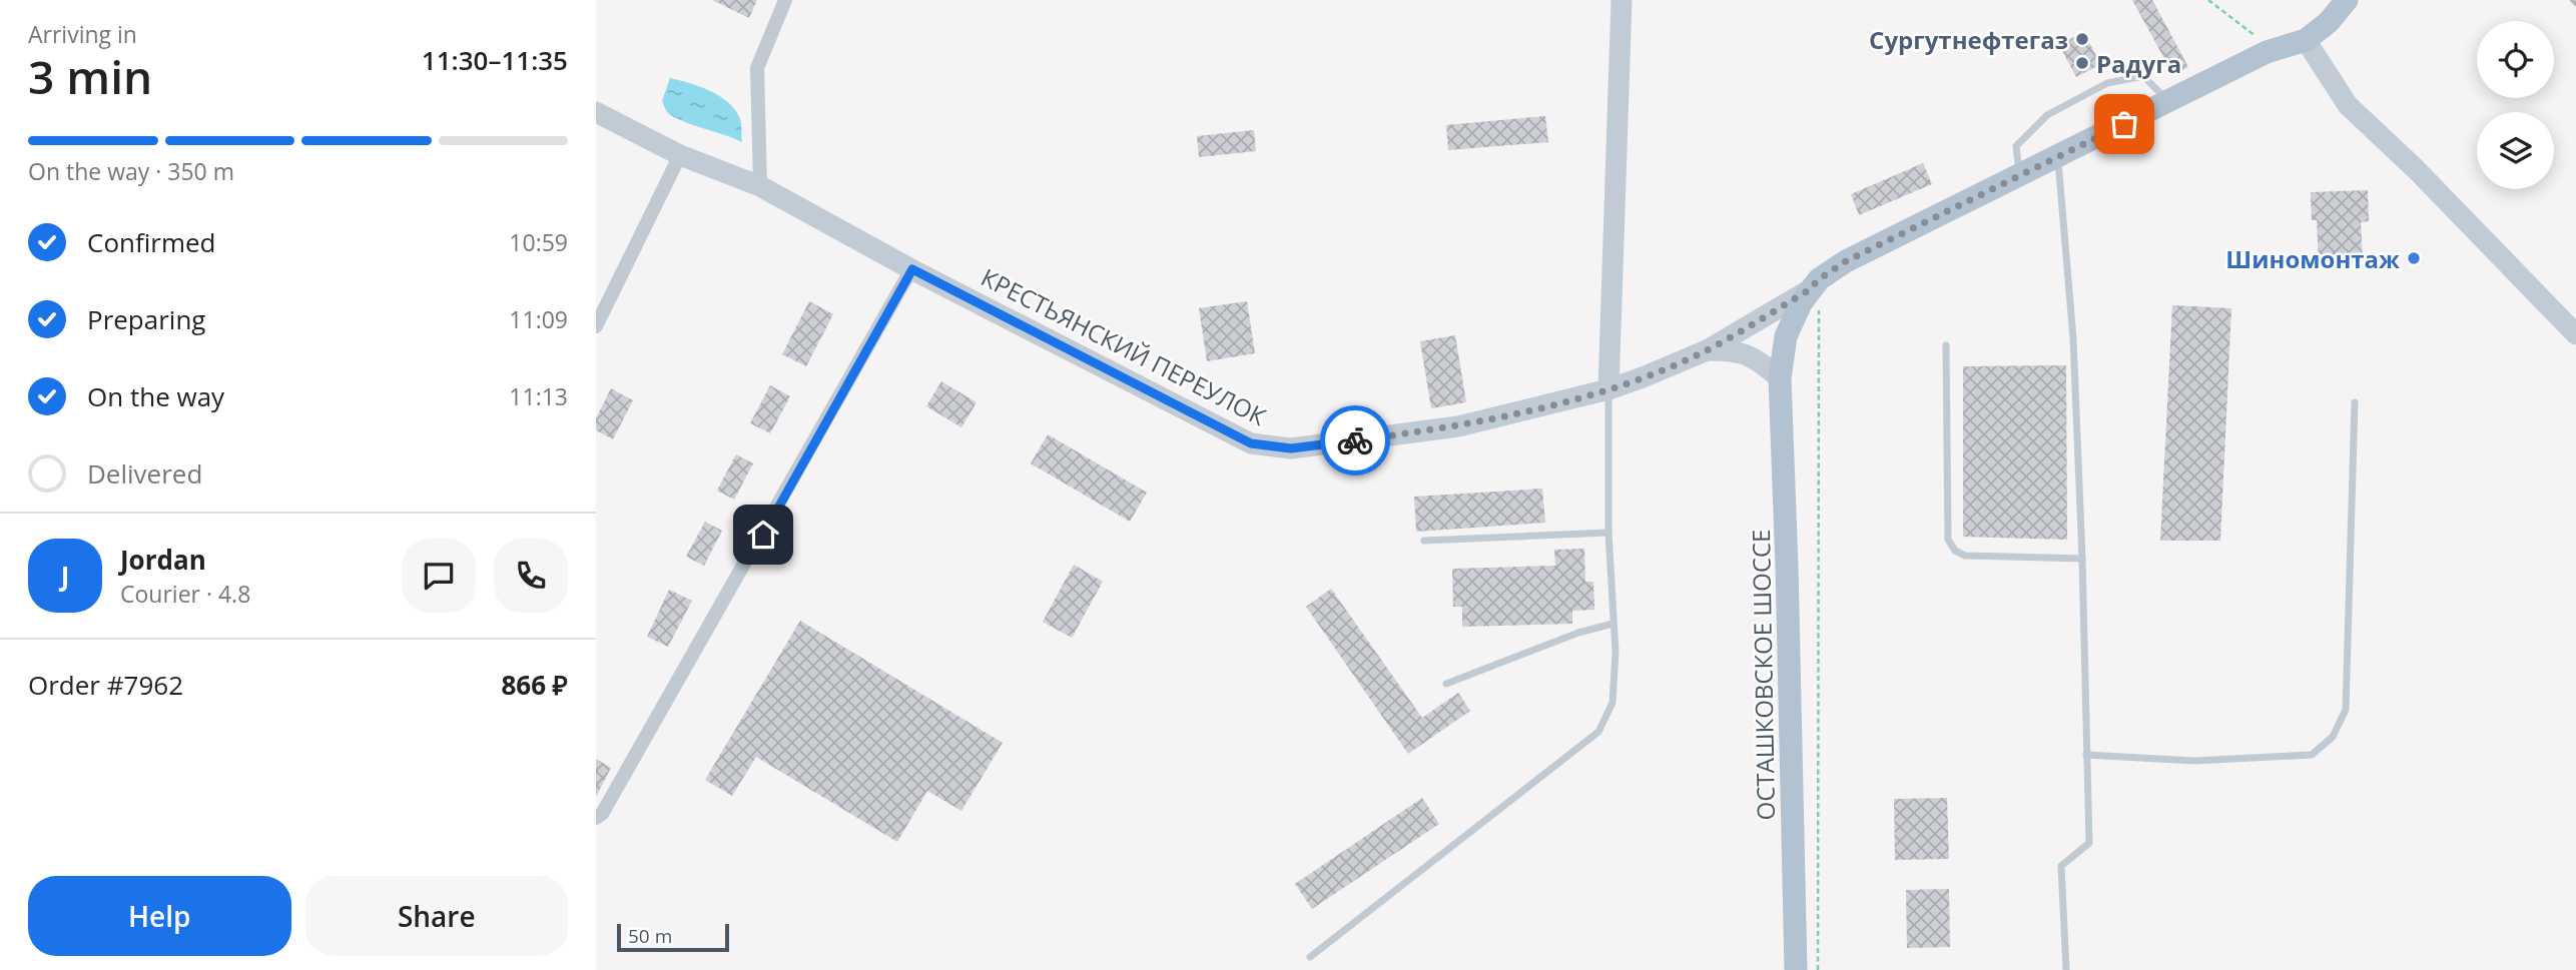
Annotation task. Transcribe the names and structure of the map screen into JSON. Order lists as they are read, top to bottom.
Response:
{
  "streets": {
    "main road": ["ОСТАШКОВСКОЕ ШОССЕ"],
    "street": ["КРЕСТЬЯНСКИЙ ПЕРЕУЛОК"]
  },
  "crossings": [
    ["КРЕСТЬЯНСКИЙ ПЕРЕУЛОК", "ОСТАШКОВСКОЕ ШОССЕ"]
  ],
  "places": ["Сургутнефтегаз", "Радуга", "Шиномонтаж"],
  "scale_bar": "50 m",
  "page": {
    "heading": ["3 min", "Arriving in", "11:30–11:35"],
    "panel": [
      "Jordan",
      "Courier · 4.8",
      "Order #7962",
      "866 ₽"
    ],
    "bar": "On the way · 350 m",
    "list": [
      ["Confirmed", "10:59"],
      ["Preparing", "11:09"],
      ["On the way", "11:13"],
      "Delivered"
    ],
    "round": "J",
    "buttons": ["Help", "Share"],
    "scale": "50 m"
  }
}
